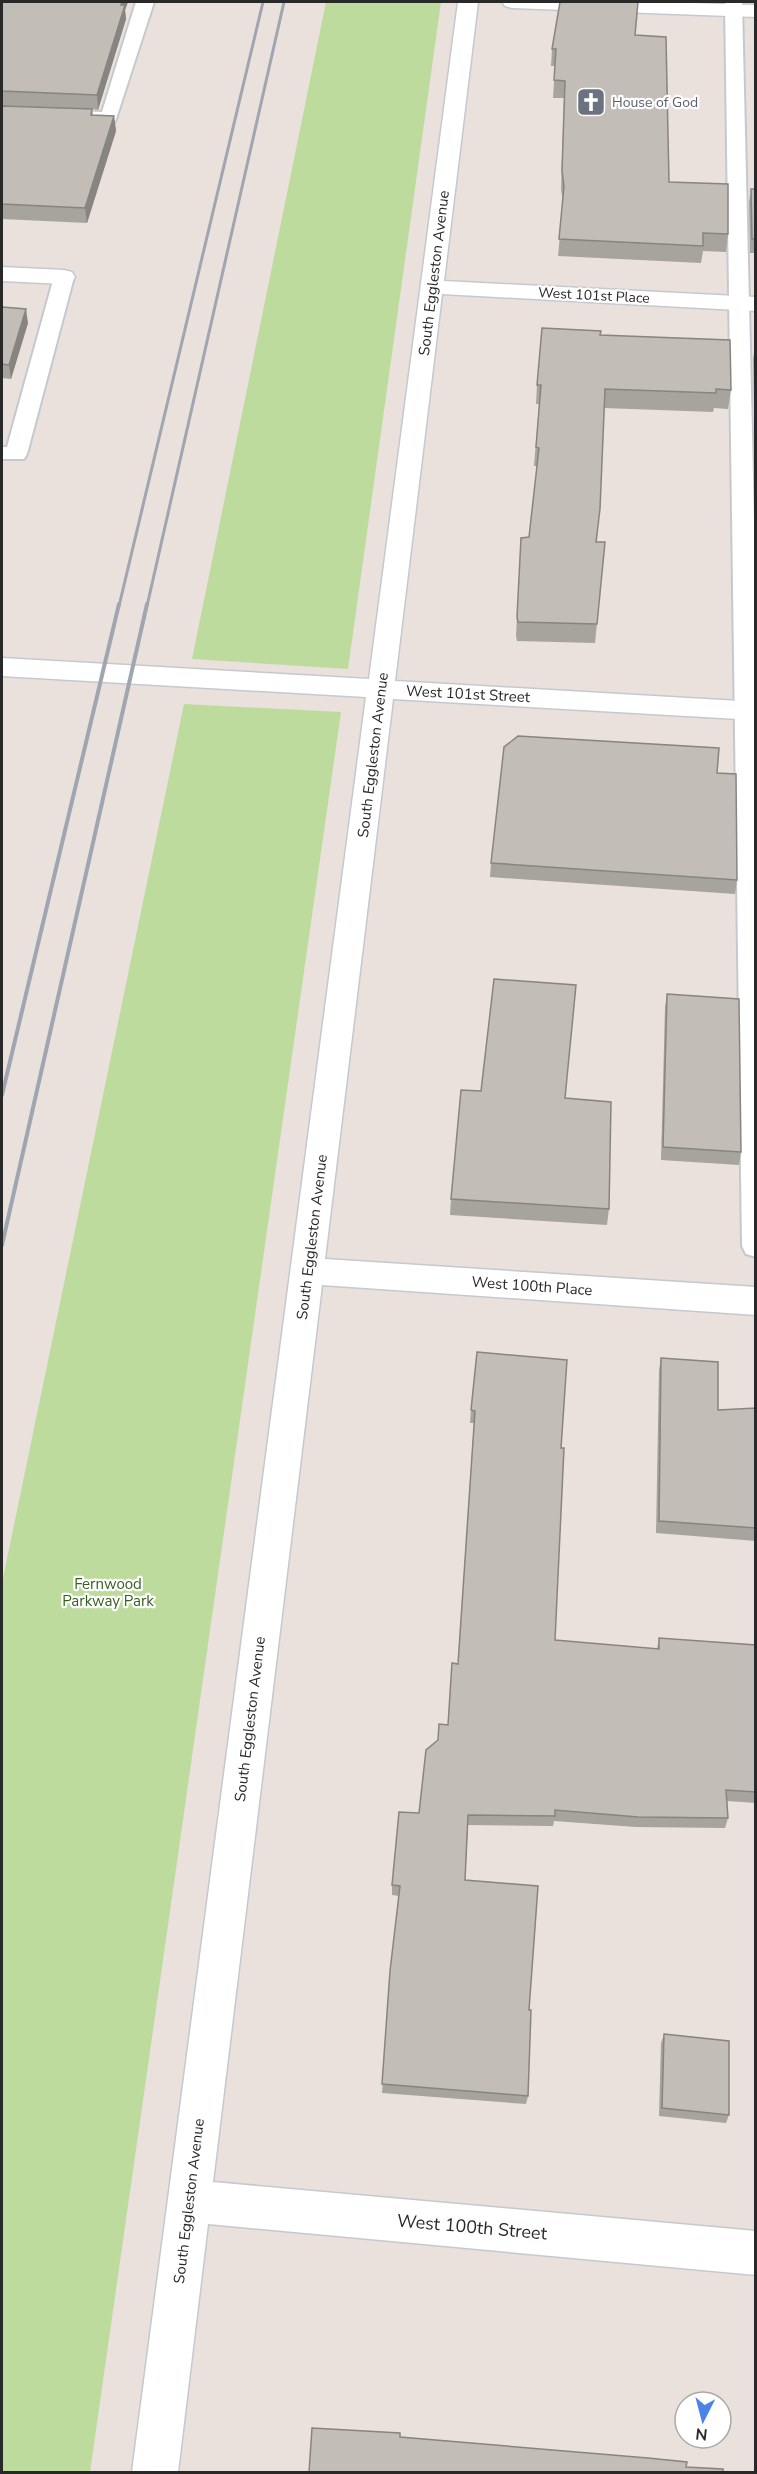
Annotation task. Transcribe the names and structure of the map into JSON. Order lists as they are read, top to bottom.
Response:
{
  "streets": {
    "street": [
      "South Eggleston Avenue",
      "West 101st Place",
      "West 101st Street",
      "West 100th Place",
      "West 100th Street"
    ]
  },
  "crossings": [
    ["South Eggleston Avenue", "West 101st Place"],
    ["South Eggleston Avenue", "West 101st Street"],
    ["South Eggleston Avenue", "West 100th Place"],
    ["South Eggleston Avenue", "West 100th Street"]
  ],
  "parks": ["Fernwood Parkway Park"],
  "places": {
    "church": ["House of God"]
  },
  "north": "bottom"
}
